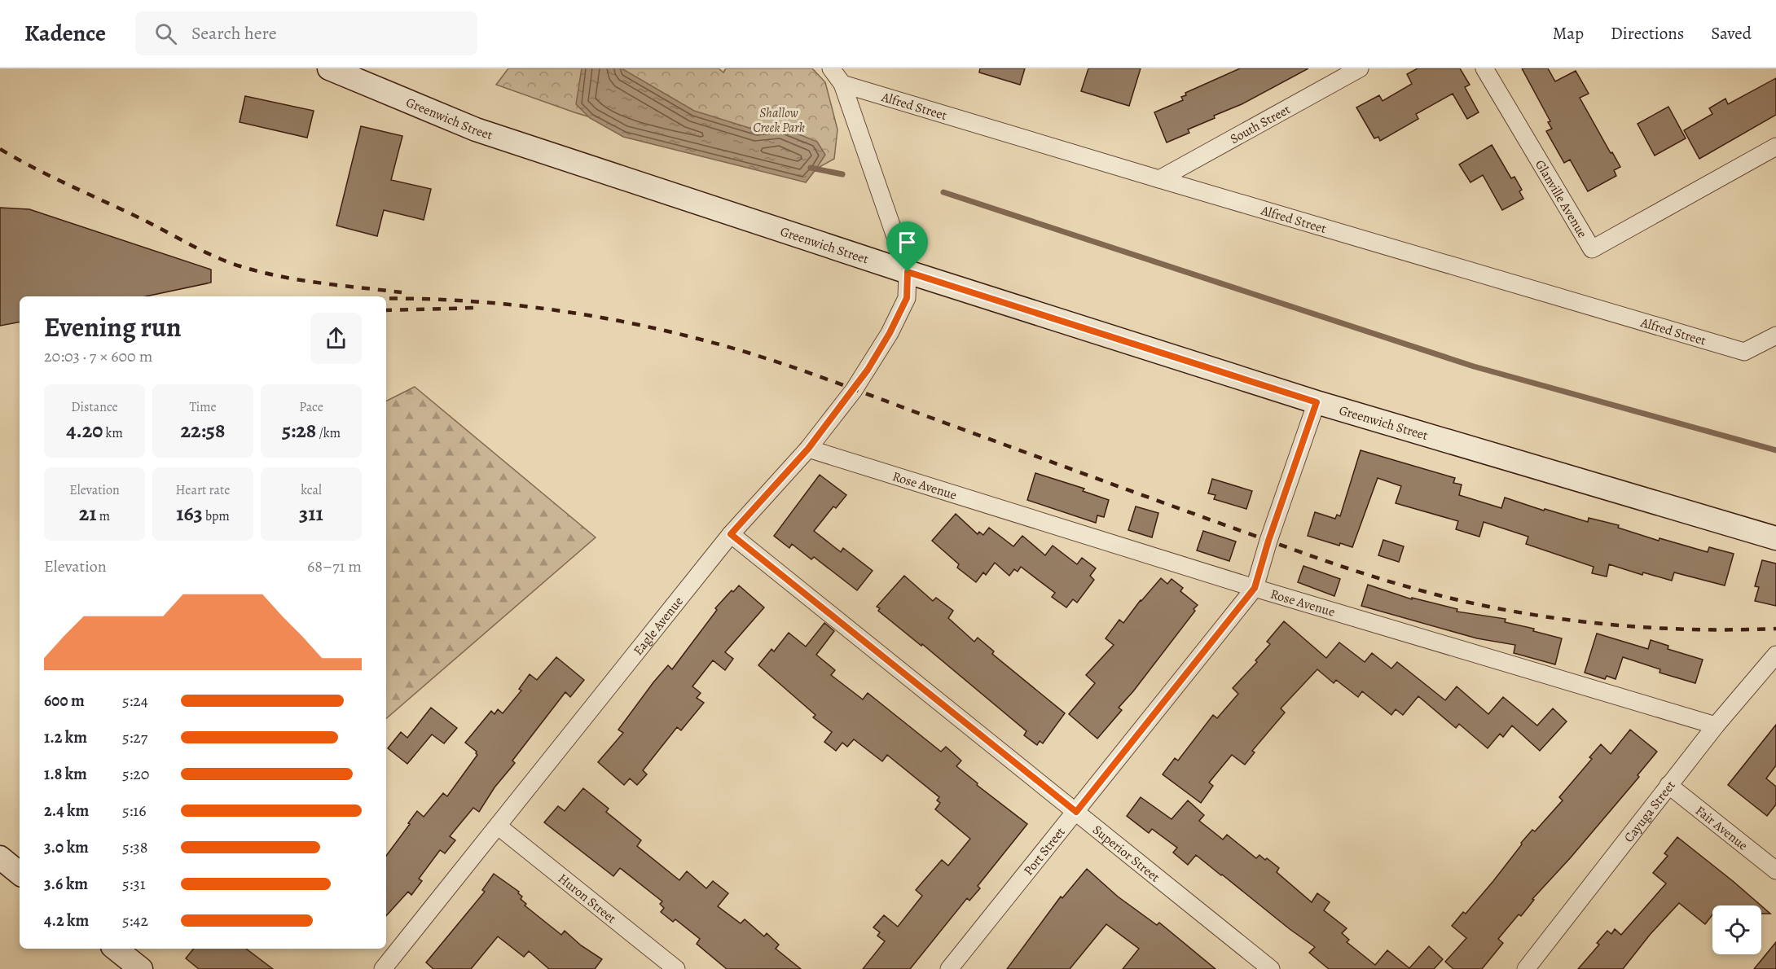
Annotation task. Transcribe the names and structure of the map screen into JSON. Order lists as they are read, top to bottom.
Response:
{
  "streets": {
    "street": [
      "Alfred Street",
      "Greenwich Street",
      "South Street",
      "Glanville Avenue",
      "Rose Avenue",
      "Eagle Avenue",
      "Cayuga Street",
      "Fair Avenue",
      "Port Street",
      "Superior Street",
      "Huron Street"
    ]
  },
  "crossings": [
    ["Alfred Street", "South Street"],
    ["Greenwich Street", "Eagle Avenue"],
    ["Greenwich Street", "Port Street"],
    ["Rose Avenue", "Eagle Avenue"],
    ["Rose Avenue", "Cayuga Street"],
    ["Rose Avenue", "Port Street"],
    ["Eagle Avenue", "Superior Street"],
    ["Eagle Avenue", "Huron Street"],
    ["Cayuga Street", "Fair Avenue"],
    ["Port Street", "Superior Street"]
  ],
  "parks": ["Shallow Creek Park"],
  "page": {
    "header": "Kadence",
    "search": "Search here",
    "nav": ["Map", "Directions", "Saved"],
    "heading": ["Evening run", "20:03 · 7 × 600 m"],
    "stats": [
      ["Distance", "4.20 km"],
      ["Time", "22:58"],
      ["Pace", "5:28 /km"],
      ["Elevation", "21 m"],
      ["Heart rate", "163 bpm"],
      ["kcal", "311"]
    ],
    "chart": ["Elevation", "68–71 m"],
    "list": [
      {
        "name": "600 m",
        "note": "5:24"
      },
      {
        "name": "1.2 km",
        "note": "5:27"
      },
      {
        "name": "1.8 km",
        "note": "5:20"
      },
      {
        "name": "2.4 km",
        "note": "5:16"
      },
      {
        "name": "3.0 km",
        "note": "5:38"
      },
      {
        "name": "3.6 km",
        "note": "5:31"
      },
      {
        "name": "4.2 km",
        "note": "5:42"
      }
    ]
  }
}
